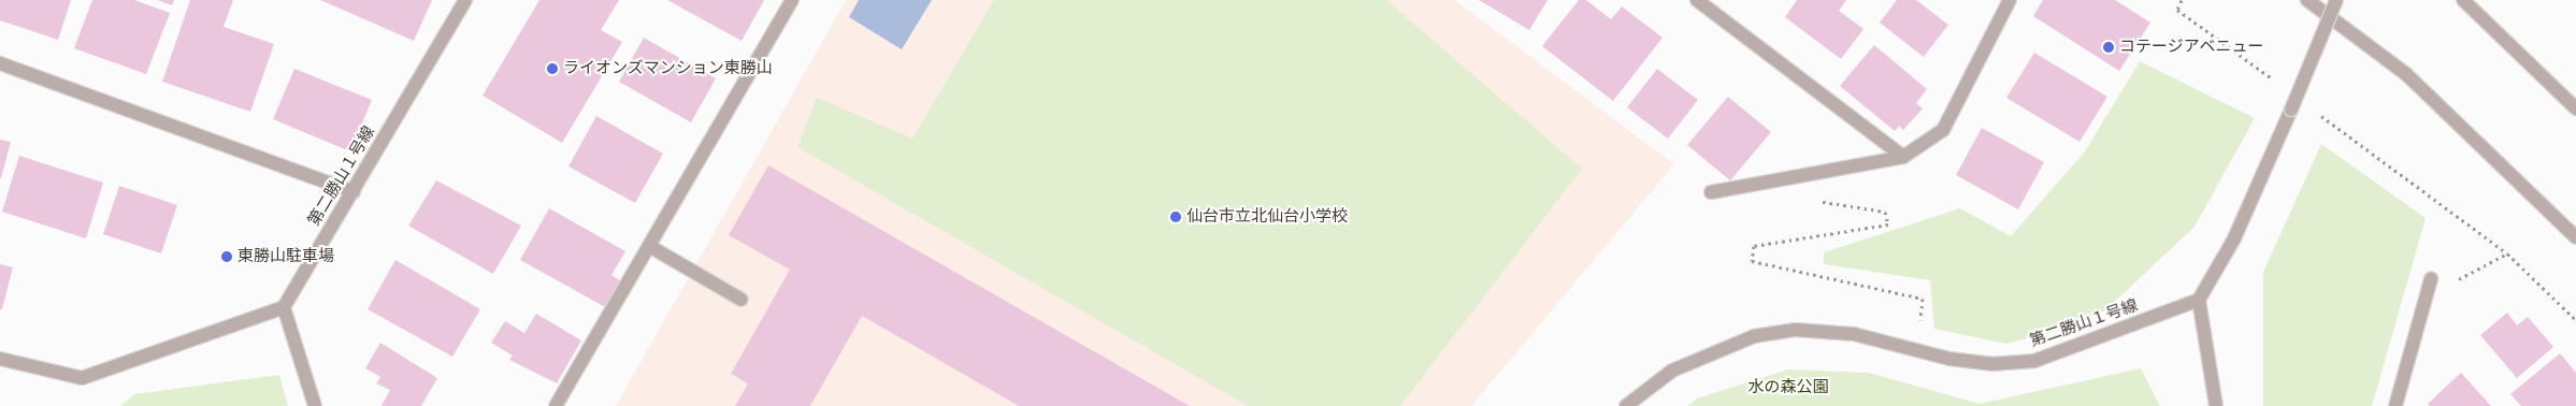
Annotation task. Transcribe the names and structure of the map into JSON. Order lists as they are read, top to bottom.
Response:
{
  "streets": {
    "street": ["第二勝山１号線"]
  },
  "parks": ["水の森公園"],
  "places": [
    "コテージアベニュー",
    "ライオンズマンション東勝山",
    "仙台市立北仙台小学校",
    "東勝山駐車場"
  ]
}
